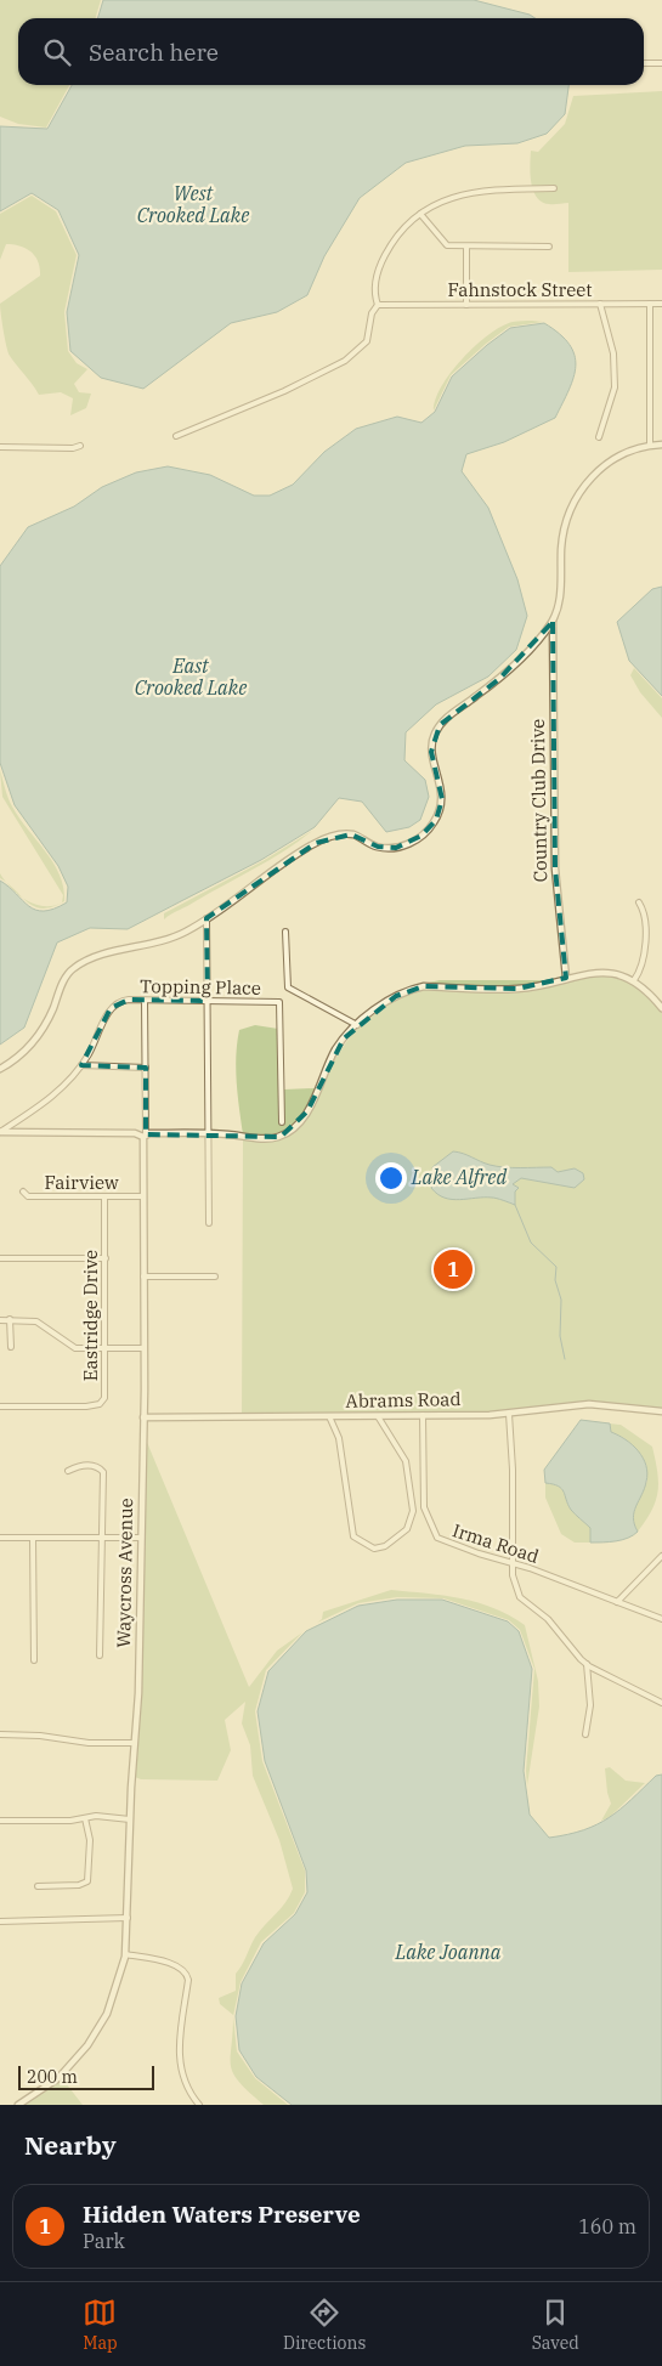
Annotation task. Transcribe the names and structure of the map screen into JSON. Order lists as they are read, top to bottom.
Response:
{
  "streets": {
    "street": [
      "Fahnstock Street",
      "Country Club Drive",
      "Topping Place",
      "Fairview",
      "Eastridge Drive",
      "Abrams Road",
      "Irma Road",
      "Waycross Avenue"
    ]
  },
  "crossings": [
    ["Topping Place", "Waycross Avenue"],
    ["Fairview", "Eastridge Drive"],
    ["Fairview", "Waycross Avenue"],
    ["Abrams Road", "Irma Road"],
    ["Abrams Road", "Waycross Avenue"]
  ],
  "water": [
    "West Crooked Lake",
    "East Crooked Lake",
    "Lake Alfred",
    "Lake Joanna"
  ],
  "scale_bar": "200 m",
  "page": {
    "search": "Search here",
    "pins": "1",
    "scale": "200 m",
    "heading": "Nearby",
    "list": [
      {
        "mark": "1",
        "name": "Hidden Waters Preserve",
        "note": "Park",
        "value": "160 m"
      }
    ],
    "nav": ["Map", "Directions", "Saved"]
  }
}
